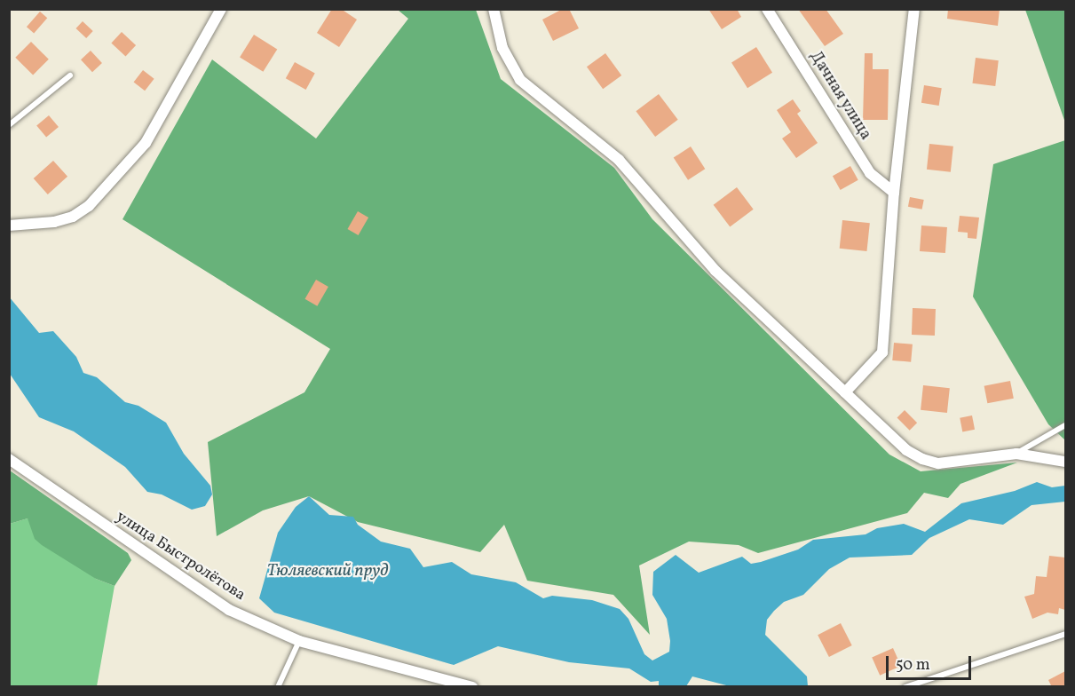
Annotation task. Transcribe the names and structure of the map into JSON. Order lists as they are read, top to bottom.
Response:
{
  "streets": {
    "street": ["Дачная улица", "улица Быстролётова"]
  },
  "water": ["Тюляевский пруд"],
  "scale_bar": "50 m"
}
